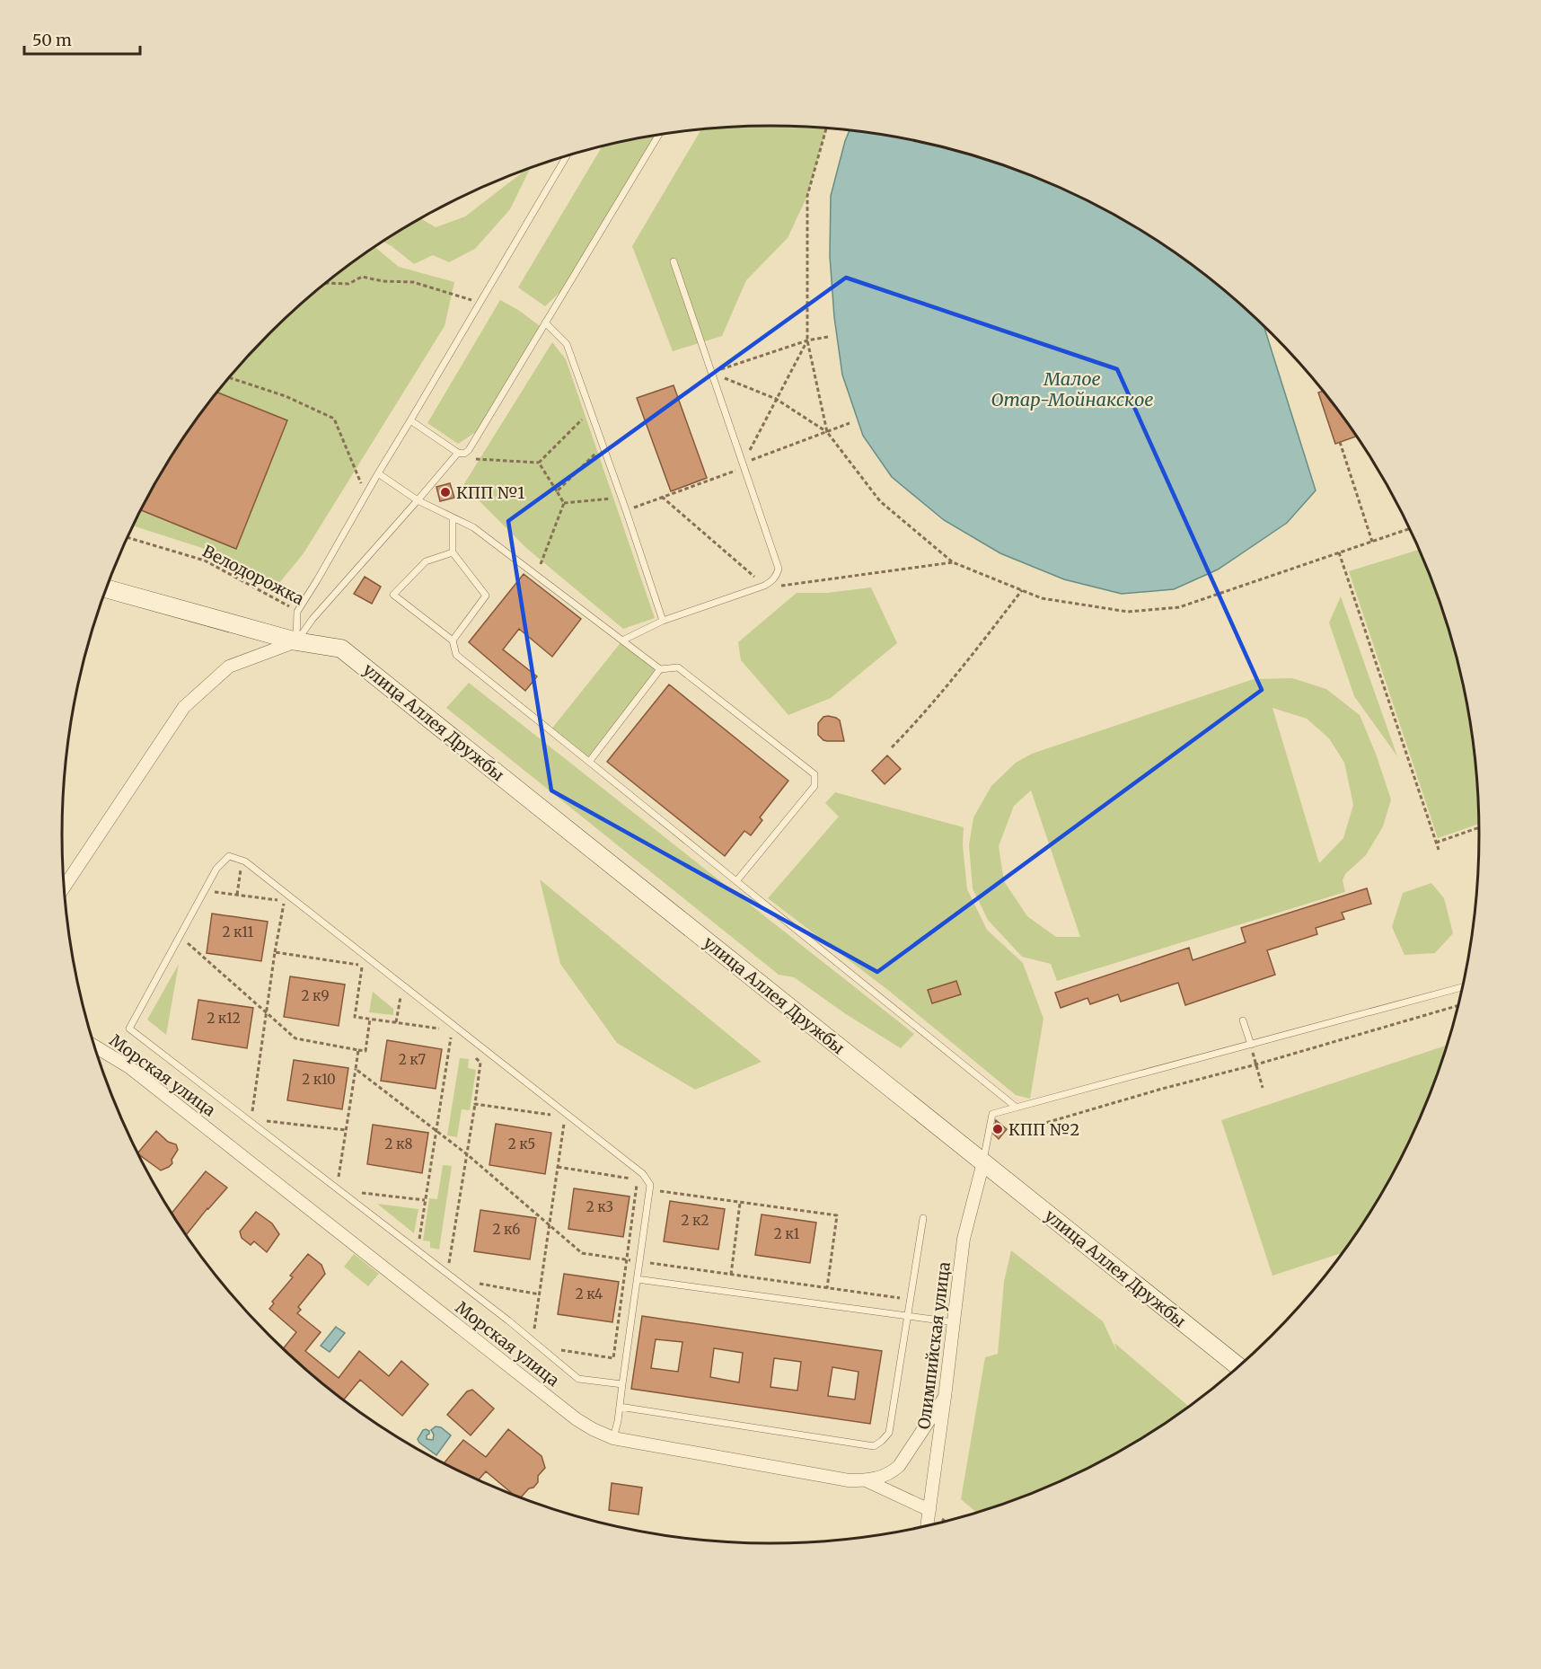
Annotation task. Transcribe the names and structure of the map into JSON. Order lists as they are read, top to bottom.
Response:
{
  "streets": {
    "main road": ["улица Аллея Дружбы"],
    "street": ["Морская улица", "Олимпийская улица"],
    "path": ["Велодорожка"]
  },
  "crossings": [
    ["улица Аллея Дружбы", "Олимпийская улица"],
    ["Морская улица", "Олимпийская улица"]
  ],
  "water": ["Малое Отар-Мойнакское"],
  "places": ["КПП №1", "КПП №2"],
  "house_numbers": [
    "2 к11",
    "2 к9",
    "2 к12",
    "2 к7",
    "2 к10",
    "2 к8",
    "2 к5",
    "2 к3",
    "2 к2",
    "2 к6",
    "2 к1",
    "2 к4"
  ],
  "scale_bar": "50 m"
}
